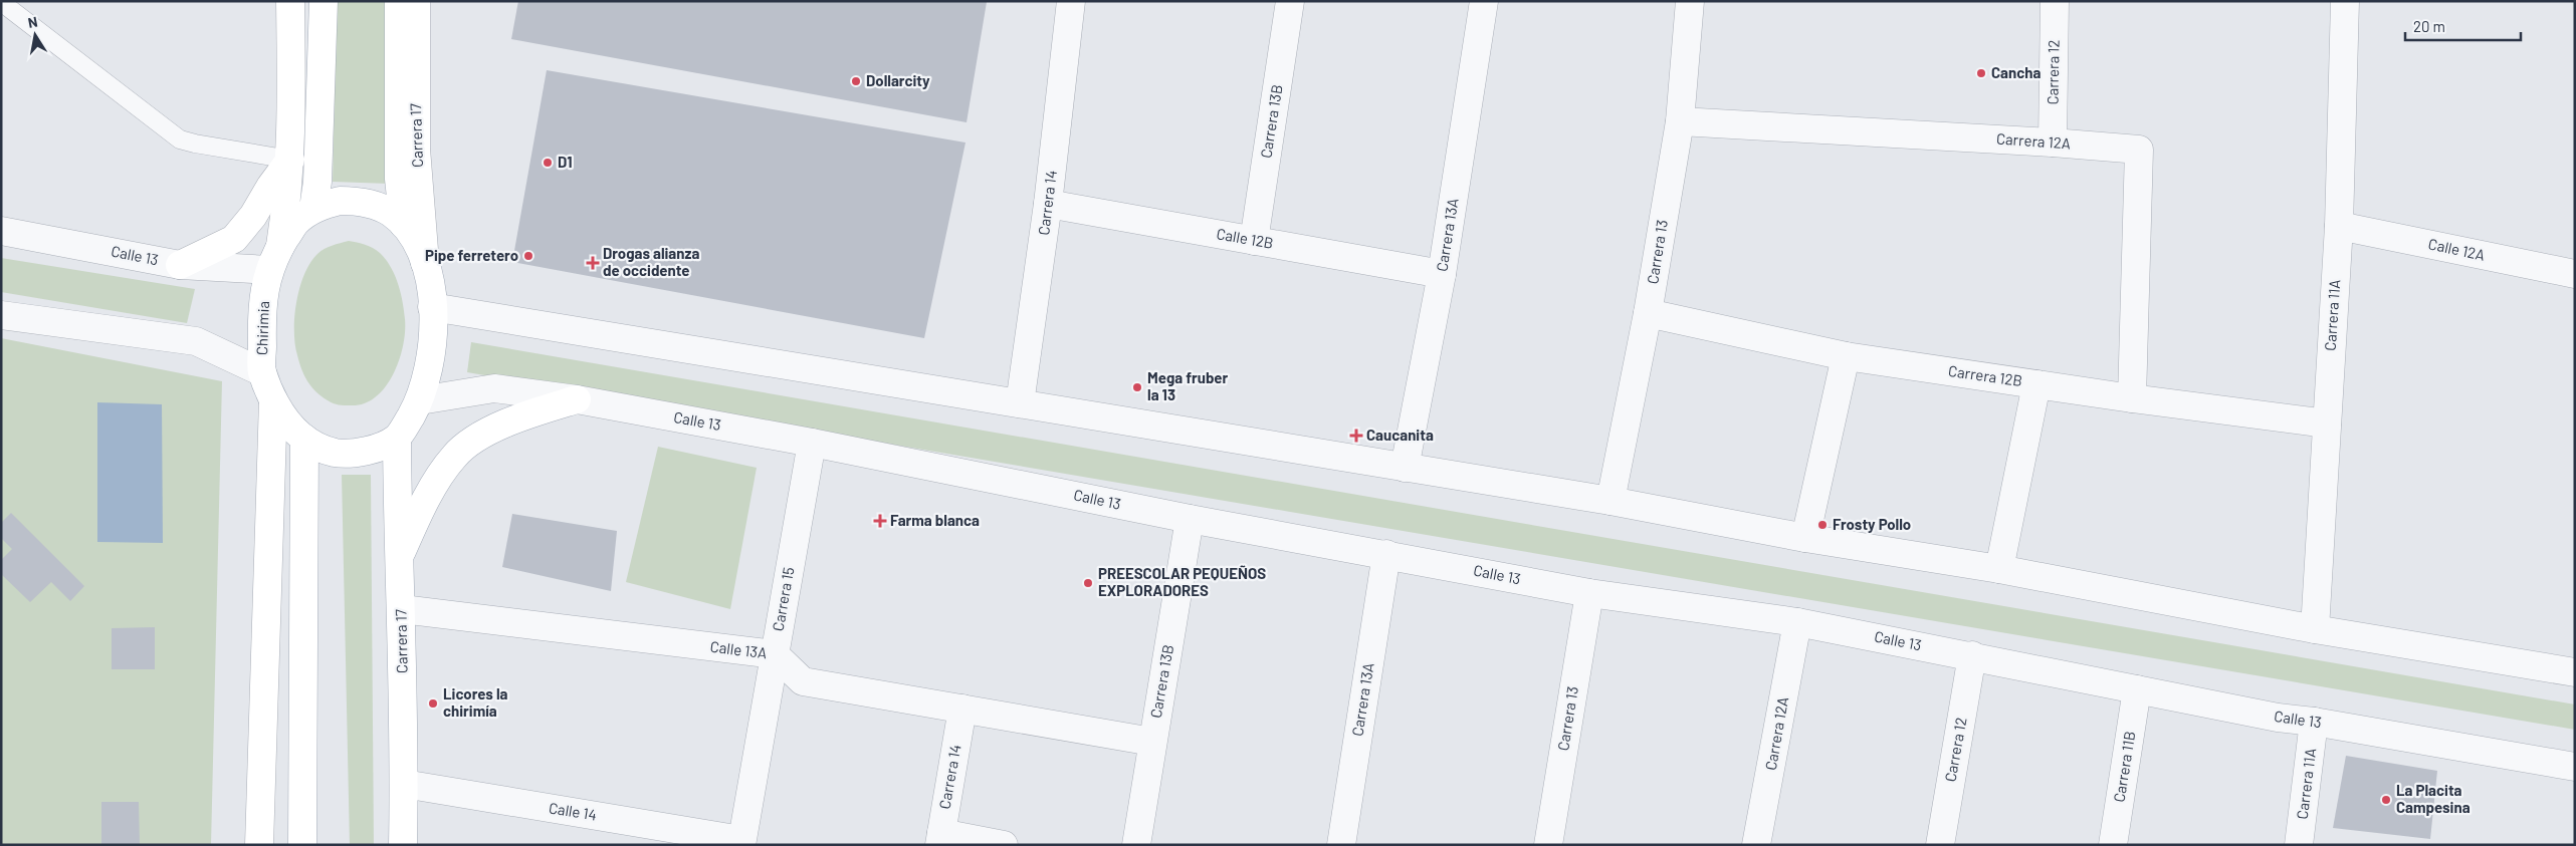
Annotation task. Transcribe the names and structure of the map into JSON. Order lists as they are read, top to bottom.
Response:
{
  "streets": {
    "main road": ["Carrera 17", "Chirimia"],
    "street": [
      "Carrera 12",
      "Carrera 13B",
      "Carrera 12A",
      "Carrera 14",
      "Carrera 13A",
      "Calle 12B",
      "Calle 12A",
      "Carrera 13",
      "Calle 13",
      "Carrera 11A",
      "Carrera 12B",
      "Carrera 15",
      "Calle 13A",
      "Carrera 11B",
      "Calle 14"
    ]
  },
  "crossings": [
    ["Carrera 12", "Carrera 12A"],
    ["Carrera 12", "Calle 13"],
    ["Carrera 13B", "Calle 12B"],
    ["Carrera 13B", "Calle 13"],
    ["Carrera 13B", "Calle 13A"],
    ["Carrera 17", "Chirimia"],
    ["Carrera 17", "Calle 13A"],
    ["Carrera 17", "Calle 14"],
    ["Carrera 12A", "Carrera 13"],
    ["Carrera 12A", "Calle 13"],
    ["Carrera 12A", "Carrera 12B"],
    ["Carrera 14", "Calle 12B"],
    ["Carrera 14", "Calle 13A"],
    ["Carrera 13A", "Calle 12B"],
    ["Carrera 13A", "Calle 13"],
    ["Calle 12A", "Carrera 11A"],
    ["Carrera 13", "Calle 13"],
    ["Carrera 13", "Carrera 12B"],
    ["Calle 13", "Carrera 11A"],
    ["Calle 13", "Chirimia"],
    ["Calle 13", "Carrera 15"],
    ["Calle 13", "Carrera 11B"],
    ["Carrera 11A", "Carrera 12B"],
    ["Carrera 15", "Calle 13A"],
    ["Carrera 15", "Calle 14"]
  ],
  "places": {
    "other": [
      "Cancha",
      "Dollarcity",
      "D1",
      "Pipe ferretero",
      "Mega fruber la 13",
      "Frosty Pollo",
      "PREESCOLAR PEQUEÑOS EXPLORADORES",
      "Licores la chirimía",
      "La Placita Campesina"
    ],
    "health": ["Drogas alianza de occidente", "Caucanita", "Farma blanca"]
  },
  "scale_bar": "20 m",
  "north": "top"
}
